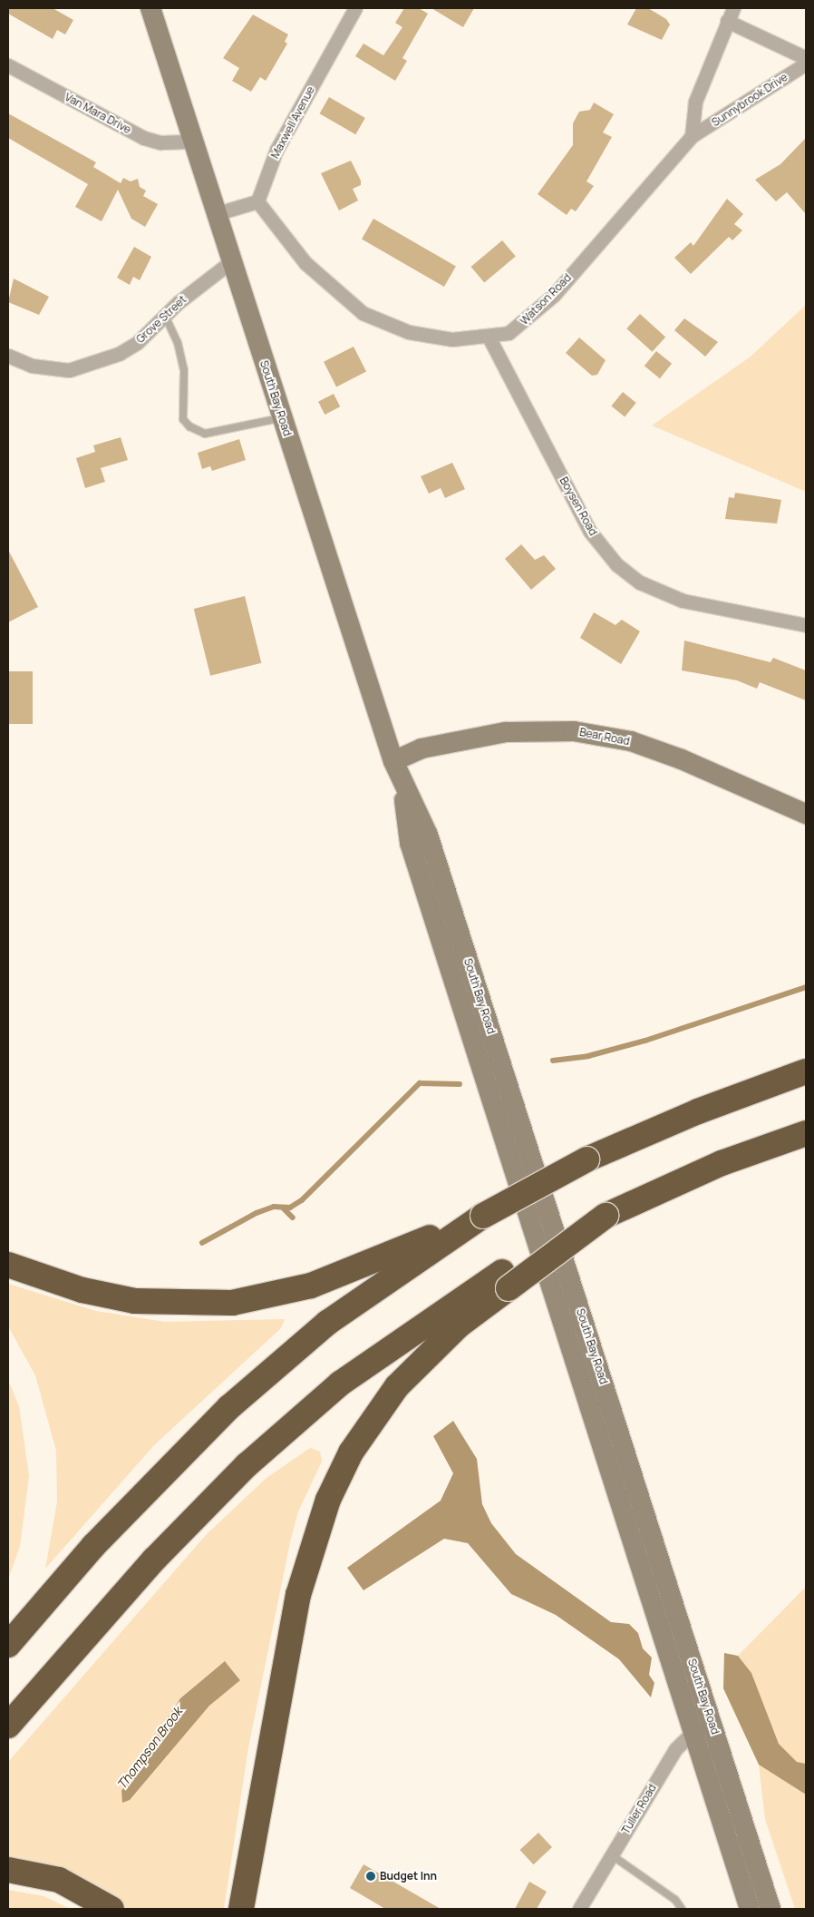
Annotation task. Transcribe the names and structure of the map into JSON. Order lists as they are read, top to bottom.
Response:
{
  "streets": {
    "street": [
      "Sunnybrook Drive",
      "Van Mara Drive",
      "Maxwell Avenue",
      "Watson Road",
      "Grove Street",
      "South Bay Road",
      "Boysen Road",
      "Bear Road",
      "Tuller Road"
    ]
  },
  "crossings": [
    ["Sunnybrook Drive", "Watson Road"],
    ["Van Mara Drive", "South Bay Road"],
    ["Maxwell Avenue", "Watson Road"],
    ["Watson Road", "Boysen Road"],
    ["Grove Street", "South Bay Road"],
    ["South Bay Road", "Bear Road"],
    ["South Bay Road", "Tuller Road"]
  ],
  "water": ["Thompson Brook"],
  "places": ["Budget Inn"]
}
